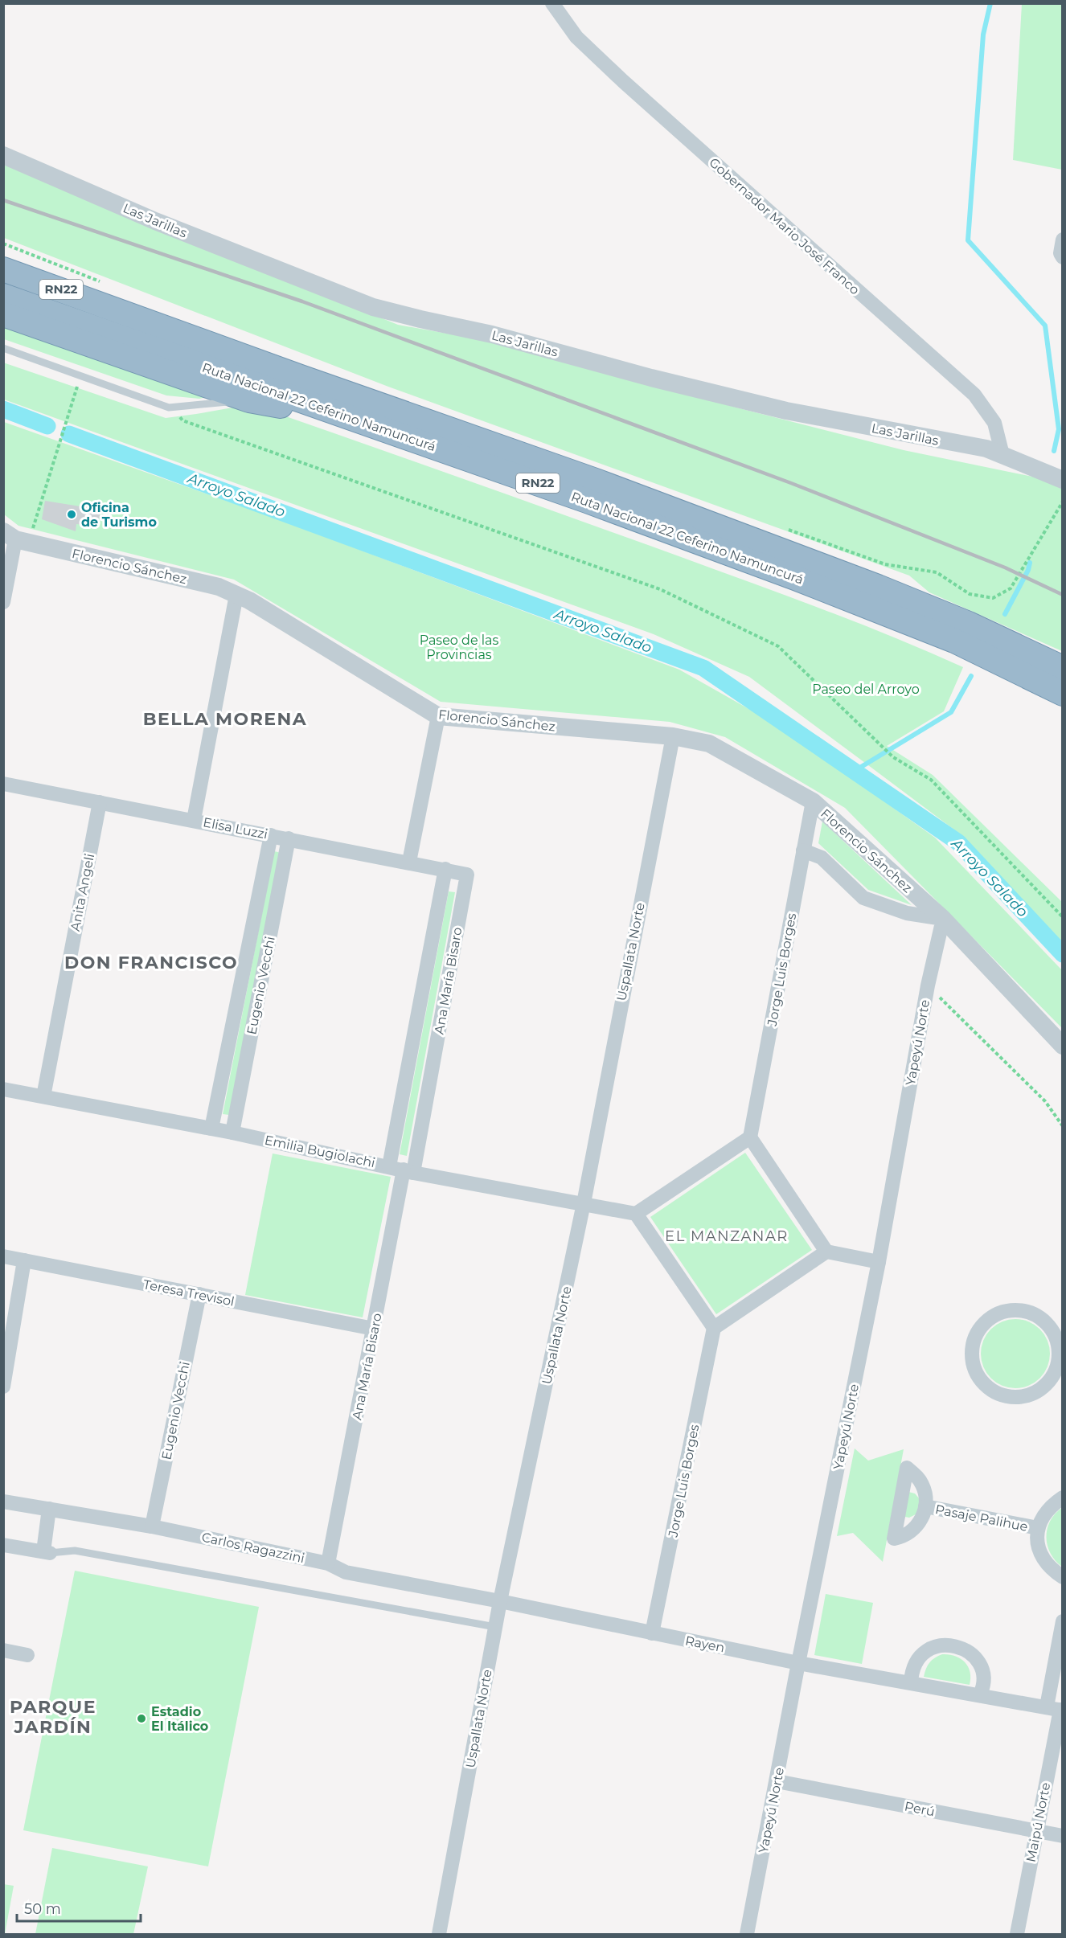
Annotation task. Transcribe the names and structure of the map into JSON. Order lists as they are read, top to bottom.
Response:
{
  "streets": {
    "highway": ["RN22", "Ruta Nacional 22 Ceferino Namuncurá"],
    "street": [
      "Las Jarillas",
      "Gobernador Mario José Franco",
      "Florencio Sánchez",
      "Elisa Luzzi",
      "Anita Angeli",
      "Uspallata Norte",
      "Jorge Luis Borges",
      "Ana María Bisaro",
      "Eugenio Vecchi",
      "Yapeyú Norte",
      "Emilia Bugiolachi",
      "Teresa Trevisol",
      "Pasaje Palihue",
      "Carlos Ragazzini",
      "Rayen",
      "Perú",
      "Maipú Norte"
    ]
  },
  "crossings": [
    ["Las Jarillas", "Gobernador Mario José Franco"],
    ["Florencio Sánchez", "Uspallata Norte"],
    ["Florencio Sánchez", "Jorge Luis Borges"],
    ["Florencio Sánchez", "Yapeyú Norte"],
    ["Elisa Luzzi", "Anita Angeli"],
    ["Elisa Luzzi", "Ana María Bisaro"],
    ["Elisa Luzzi", "Eugenio Vecchi"],
    ["Anita Angeli", "Emilia Bugiolachi"],
    ["Uspallata Norte", "Emilia Bugiolachi"],
    ["Uspallata Norte", "Carlos Ragazzini"],
    ["Uspallata Norte", "Rayen"],
    ["Jorge Luis Borges", "Rayen"],
    ["Ana María Bisaro", "Emilia Bugiolachi"],
    ["Ana María Bisaro", "Teresa Trevisol"],
    ["Ana María Bisaro", "Carlos Ragazzini"],
    ["Eugenio Vecchi", "Emilia Bugiolachi"],
    ["Eugenio Vecchi", "Teresa Trevisol"],
    ["Eugenio Vecchi", "Carlos Ragazzini"],
    ["Yapeyú Norte", "Rayen"],
    ["Yapeyú Norte", "Perú"],
    ["Carlos Ragazzini", "Rayen"],
    ["Rayen", "Maipú Norte"],
    ["Perú", "Maipú Norte"]
  ],
  "districts": [
    "BELLA MORENA",
    "DON FRANCISCO",
    "EL MANZANAR",
    "PARQUE JARDÍN"
  ],
  "water": ["Arroyo Salado"],
  "parks": ["Paseo de las Provincias", "Paseo del Arroyo"],
  "places": ["Oficina de Turismo", "Estadio El Itálico"],
  "scale_bar": "50 m"
}
